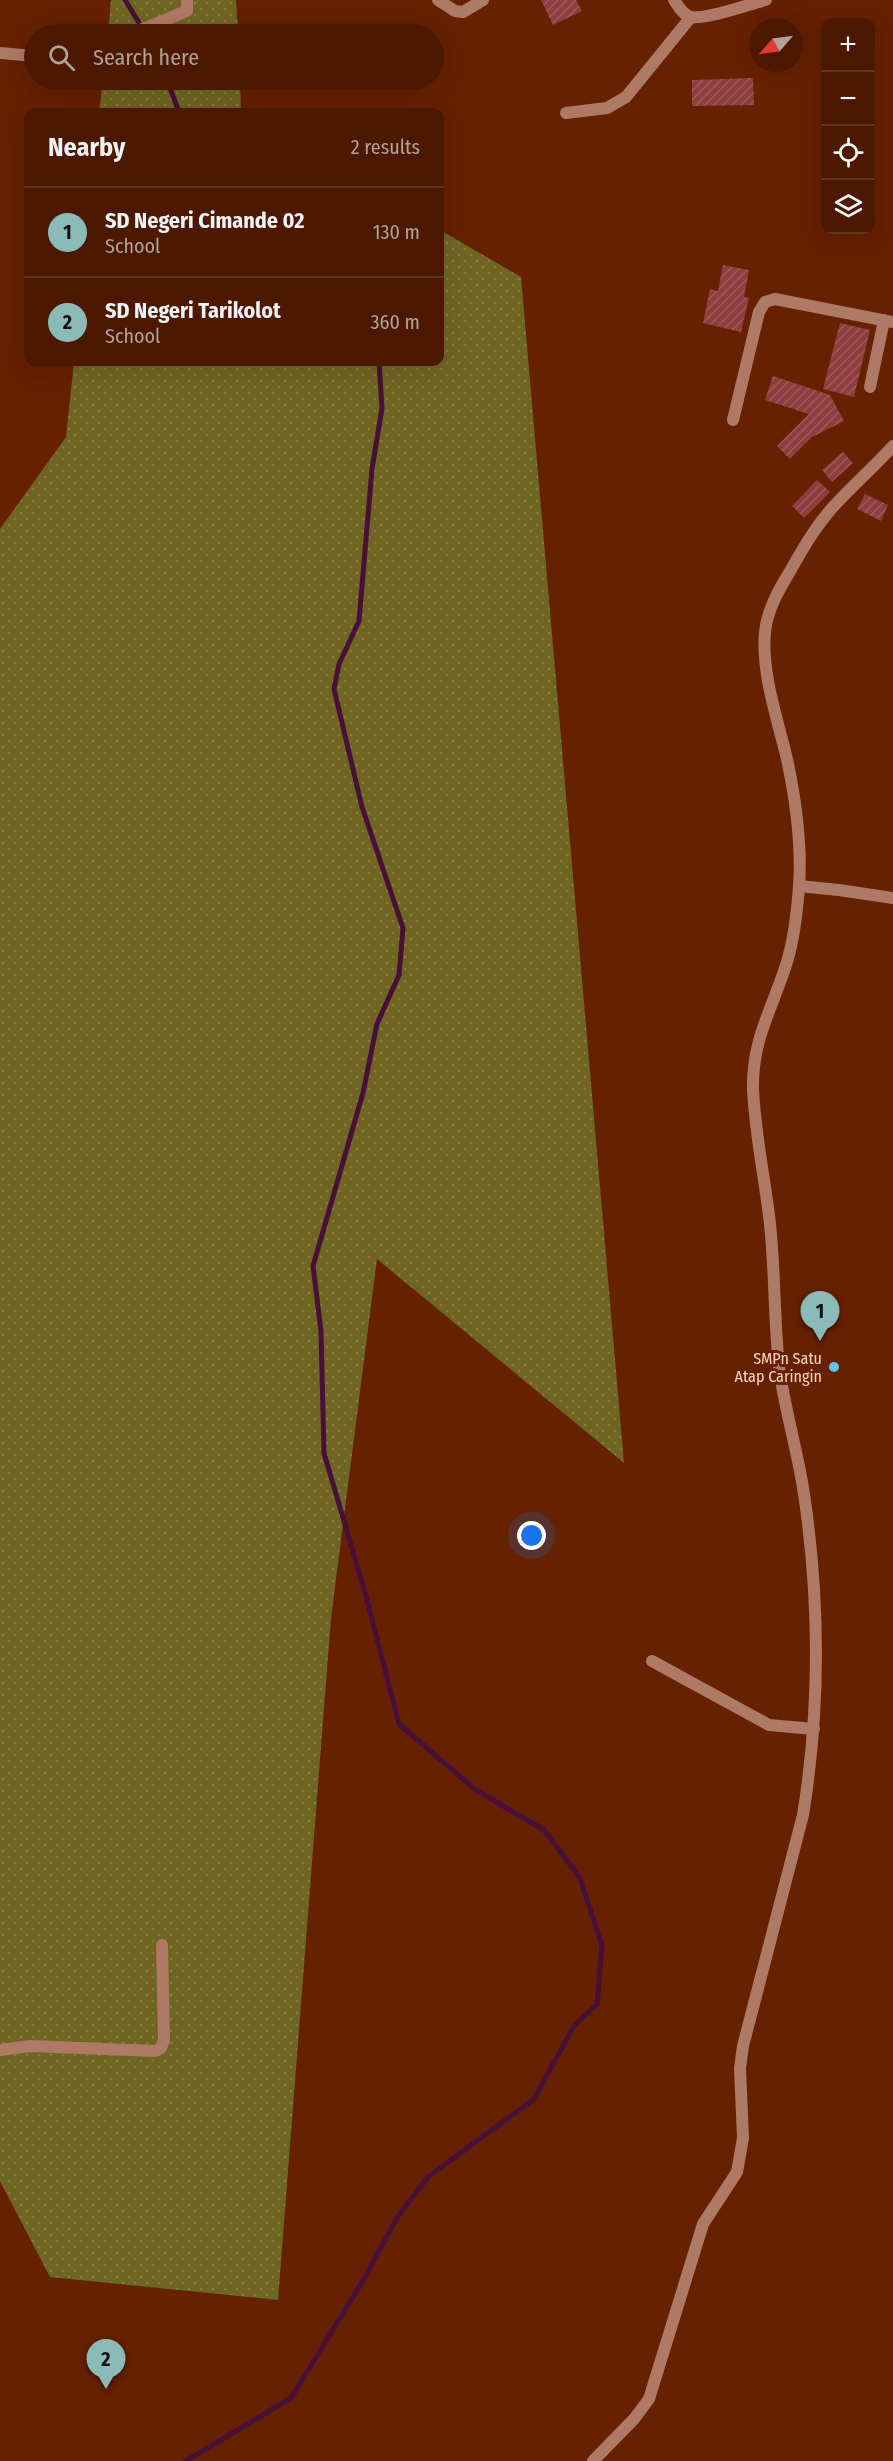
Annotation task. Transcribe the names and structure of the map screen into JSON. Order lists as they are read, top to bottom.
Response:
{
  "places": ["SMPn Satu Atap Caringin"],
  "north": "bottom left",
  "page": {
    "map_buttons": ["+", "−"],
    "search": "Search here",
    "heading": ["Nearby", "2 results"],
    "list": [
      {
        "mark": "1",
        "name": "SD Negeri Cimande 02",
        "note": "School",
        "value": "130 m"
      },
      {
        "mark": "2",
        "name": "SD Negeri Tarikolot",
        "note": "School",
        "value": "360 m"
      }
    ],
    "pins": ["1", "2"]
  }
}
